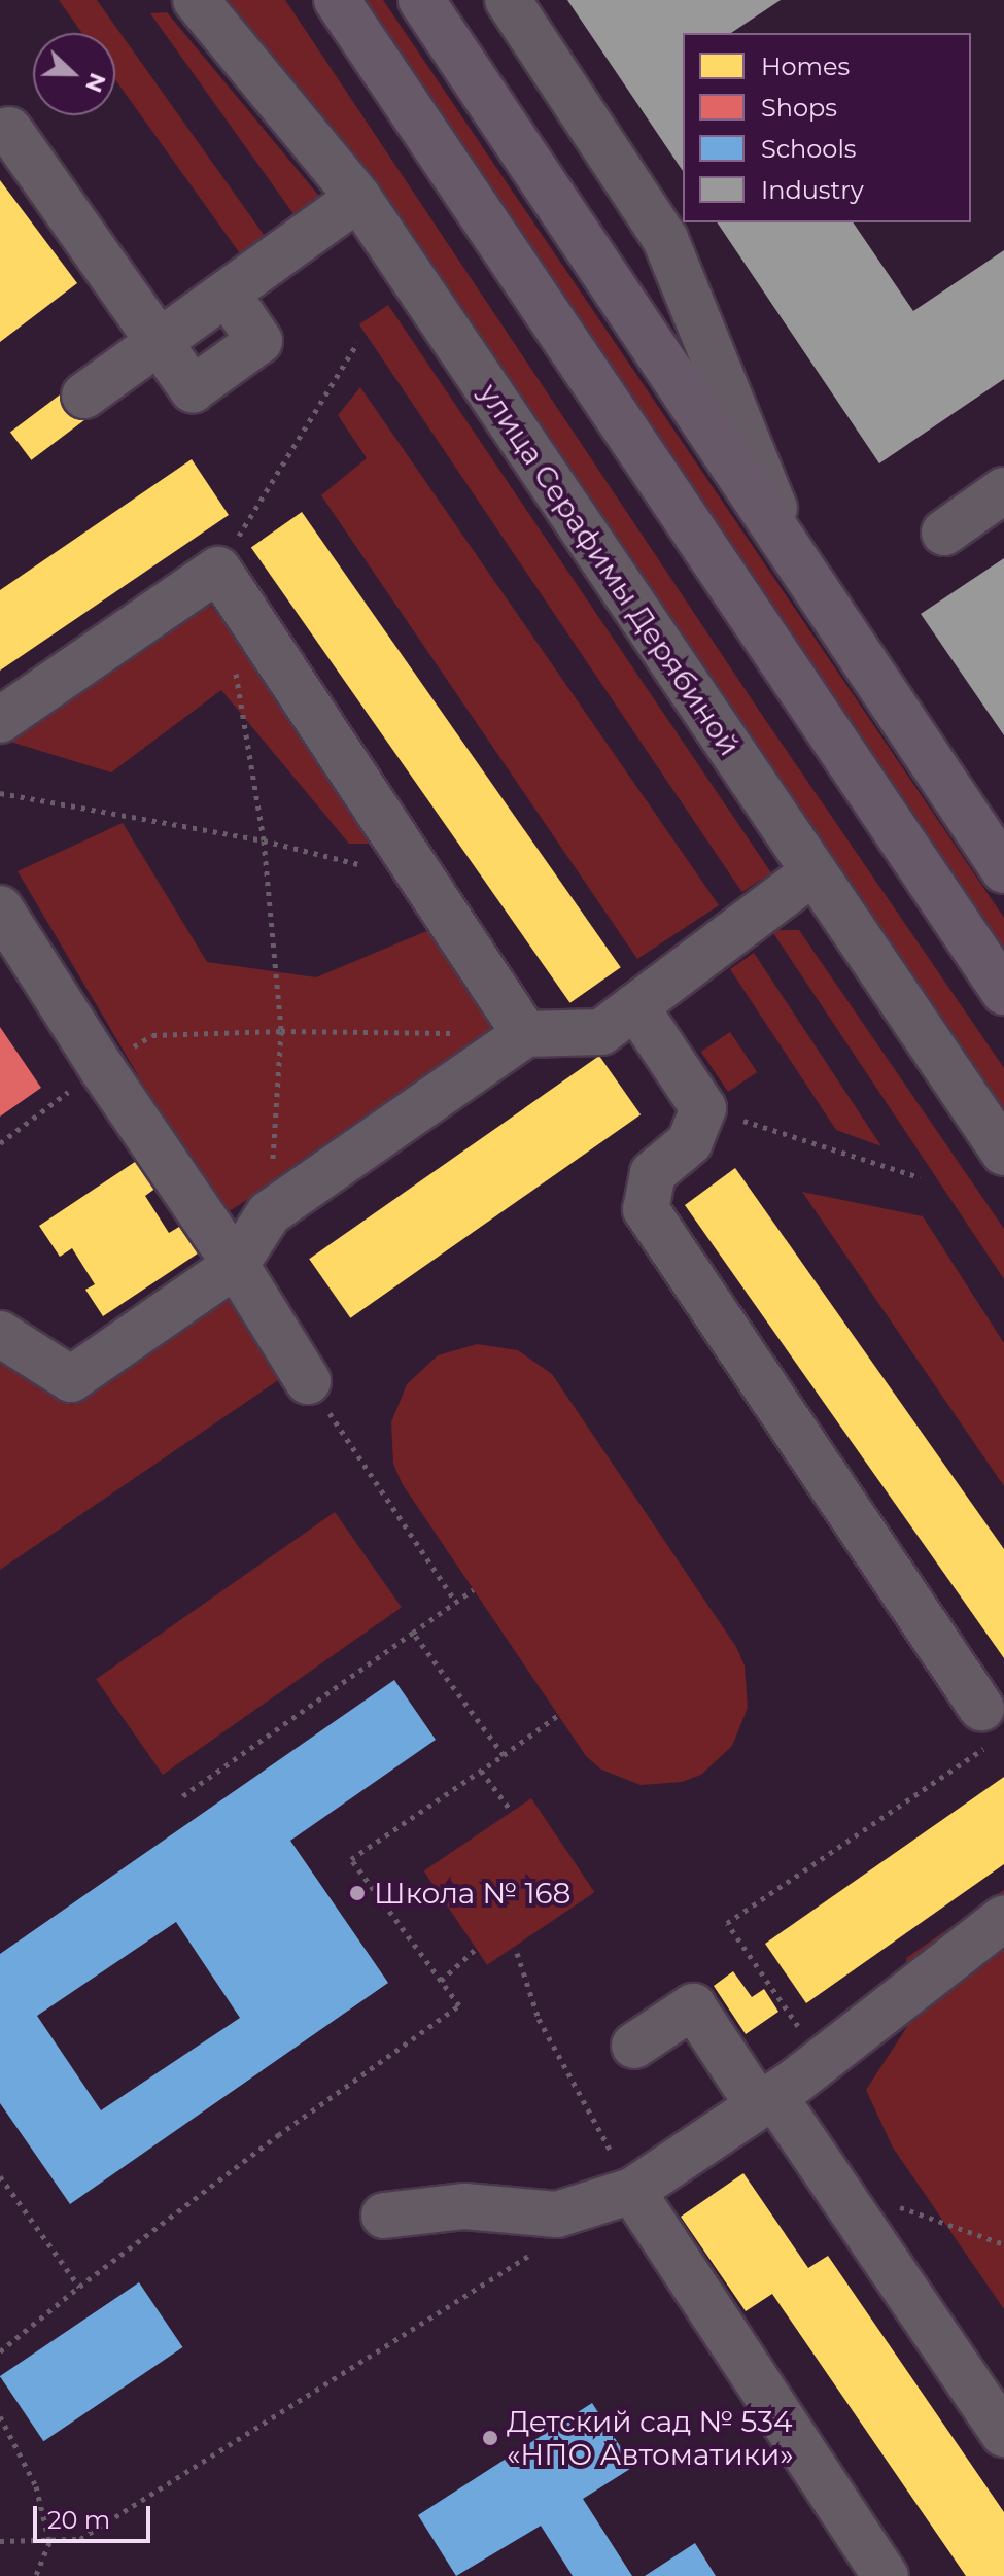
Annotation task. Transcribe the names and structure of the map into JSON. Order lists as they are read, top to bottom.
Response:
{
  "streets": {
    "street": ["улица Серафимы Дерябиной"]
  },
  "places": ["Школа № 168", "Детский сад № 534 «НПО Автоматики»"],
  "legend": [
    "Homes",
    "Shops",
    "Schools",
    "Industry"
  ],
  "scale_bar": "20 m",
  "north": "right"
}
